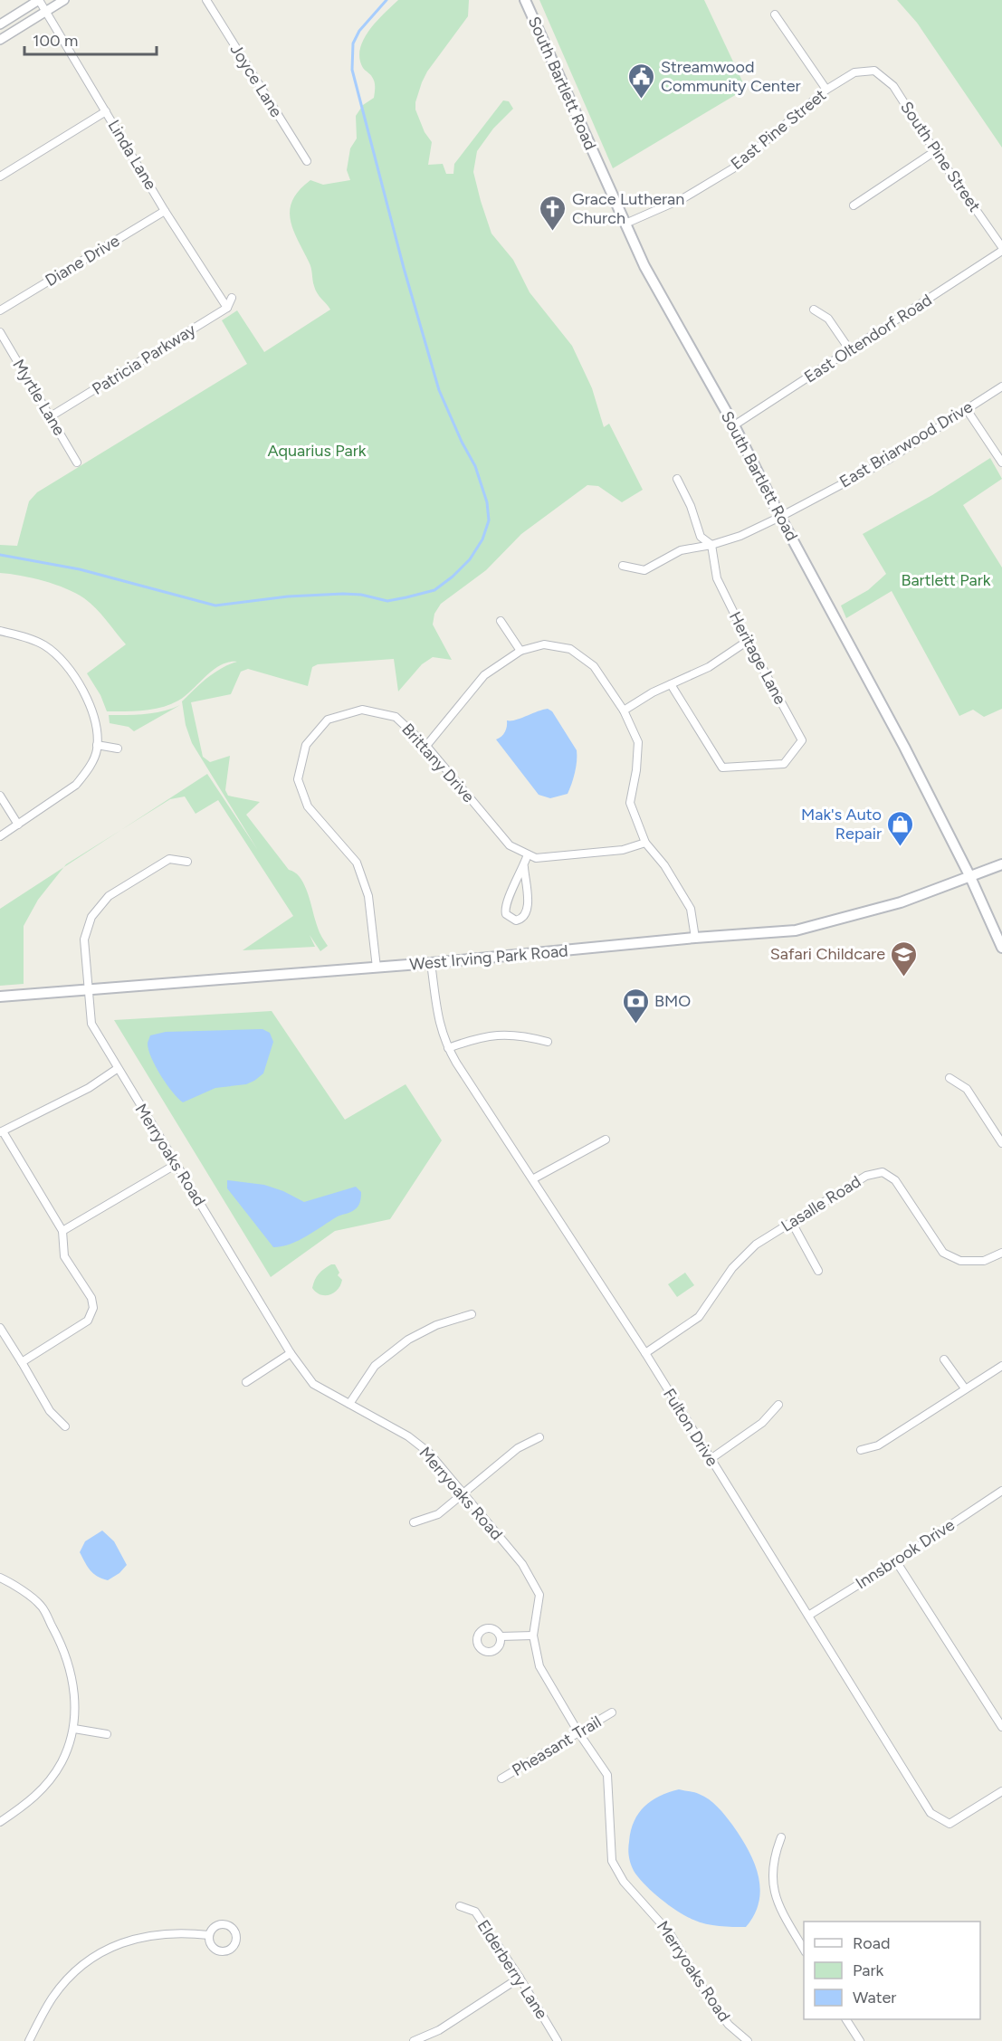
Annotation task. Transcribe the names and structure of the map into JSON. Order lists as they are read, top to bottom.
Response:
{
  "streets": {
    "main road": ["South Bartlett Road", "West Irving Park Road"],
    "street": [
      "Joyce Lane",
      "East Pine Street",
      "Linda Lane",
      "South Pine Street",
      "Diane Drive",
      "East Oltendorf Road",
      "Patricia Parkway",
      "Myrtle Lane",
      "East Briarwood Drive",
      "Heritage Lane",
      "Brittany Drive",
      "Merryoaks Road",
      "Lasalle Road",
      "Fulton Drive",
      "Innsbrook Drive",
      "Pheasant Trail",
      "Elderberry Lane"
    ]
  },
  "crossings": [
    ["South Bartlett Road", "East Pine Street"],
    ["South Bartlett Road", "East Oltendorf Road"],
    ["South Bartlett Road", "East Briarwood Drive"],
    ["South Bartlett Road", "West Irving Park Road"],
    ["East Pine Street", "South Pine Street"],
    ["Linda Lane", "Diane Drive"],
    ["Linda Lane", "Patricia Parkway"],
    ["South Pine Street", "East Oltendorf Road"],
    ["Patricia Parkway", "Myrtle Lane"],
    ["East Briarwood Drive", "Heritage Lane"],
    ["Brittany Drive", "West Irving Park Road"],
    ["West Irving Park Road", "Merryoaks Road"],
    ["West Irving Park Road", "Fulton Drive"],
    ["Merryoaks Road", "Pheasant Trail"],
    ["Lasalle Road", "Fulton Drive"],
    ["Fulton Drive", "Innsbrook Drive"]
  ],
  "parks": ["Aquarius Park", "Bartlett Park"],
  "places": {
    "public building": ["Streamwood Community Center"],
    "church": ["Grace Lutheran Church"],
    "shop": ["Mak's Auto Repair"],
    "school or university": ["Safari Childcare"],
    "bank": ["BMO"]
  },
  "legend": ["Road", "Park", "Water"],
  "scale_bar": "100 m"
}
